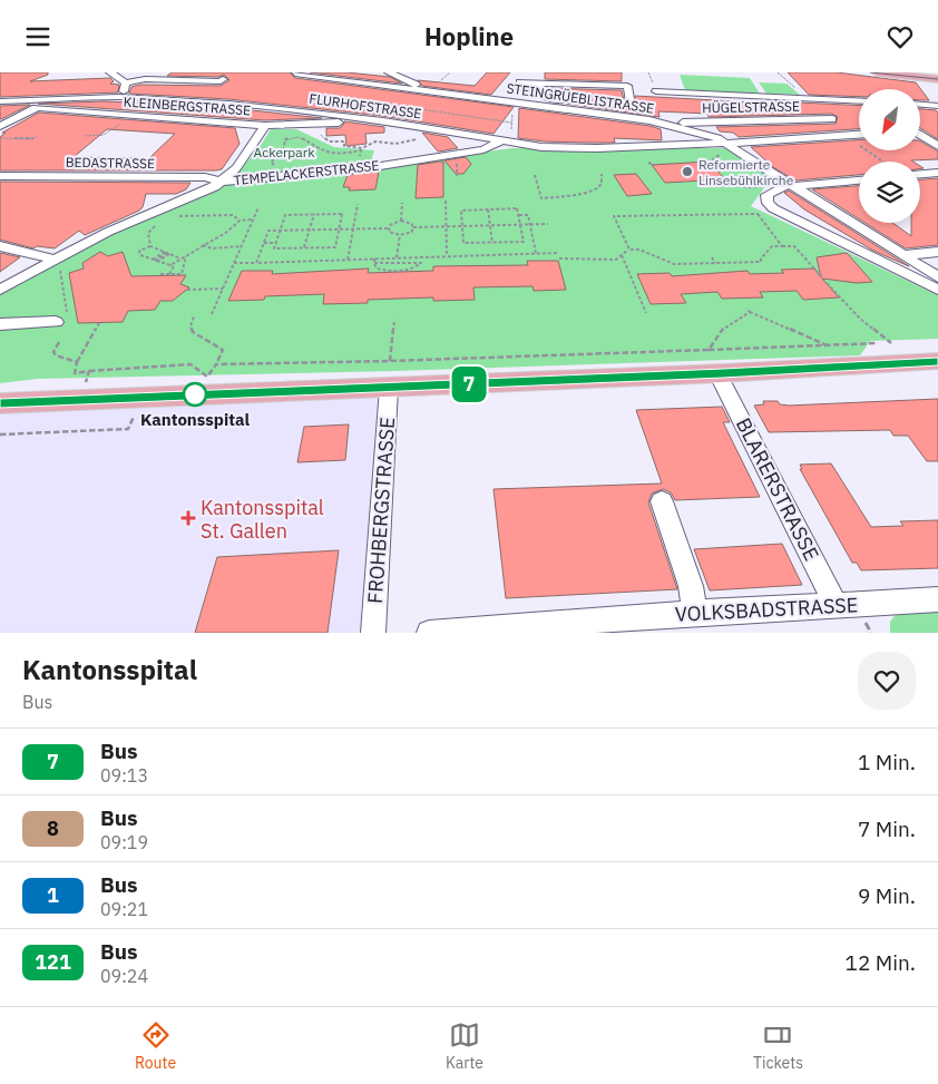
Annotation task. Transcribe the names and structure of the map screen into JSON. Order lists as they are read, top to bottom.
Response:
{
  "streets": {
    "street": [
      "STEINGRÜEBLISTRASSE",
      "KLEINBERGSTRASSE",
      "FLURHOFSTRASSE",
      "HÜGELSTRASSE",
      "BEDASTRASSE",
      "TEMPELACKERSTRASSE",
      "BLARERSTRASSE",
      "FROHBERGSTRASSE",
      "VOLKSBADSTRASSE"
    ]
  },
  "crossings": [
    ["STEINGRÜEBLISTRASSE", "FLURHOFSTRASSE"],
    ["STEINGRÜEBLISTRASSE", "HÜGELSTRASSE"],
    ["KLEINBERGSTRASSE", "FLURHOFSTRASSE"],
    ["FLURHOFSTRASSE", "TEMPELACKERSTRASSE"],
    ["BEDASTRASSE", "TEMPELACKERSTRASSE"],
    ["BLARERSTRASSE", "VOLKSBADSTRASSE"]
  ],
  "parks": ["Ackerpark"],
  "places": {
    "other": ["Reformierte Linsebühlkirche", "Kantonsspital"],
    "health": ["Kantonsspital St. Gallen"]
  },
  "lines": ["bus line 7"],
  "north": "bottom left",
  "page": {
    "header": "Hopline",
    "on_map": "7",
    "heading": ["Kantonsspital", "Bus"],
    "list": [
      {
        "mark": "7",
        "name": "Bus",
        "note": "09:13",
        "value": "1 Min."
      },
      {
        "mark": "8",
        "name": "Bus",
        "note": "09:19",
        "value": "7 Min."
      },
      {
        "mark": "1",
        "name": "Bus",
        "note": "09:21",
        "value": "9 Min."
      },
      {
        "mark": "121",
        "name": "Bus",
        "note": "09:24",
        "value": "12 Min."
      }
    ],
    "tabs": ["Route", "Karte", "Tickets"]
  }
}
